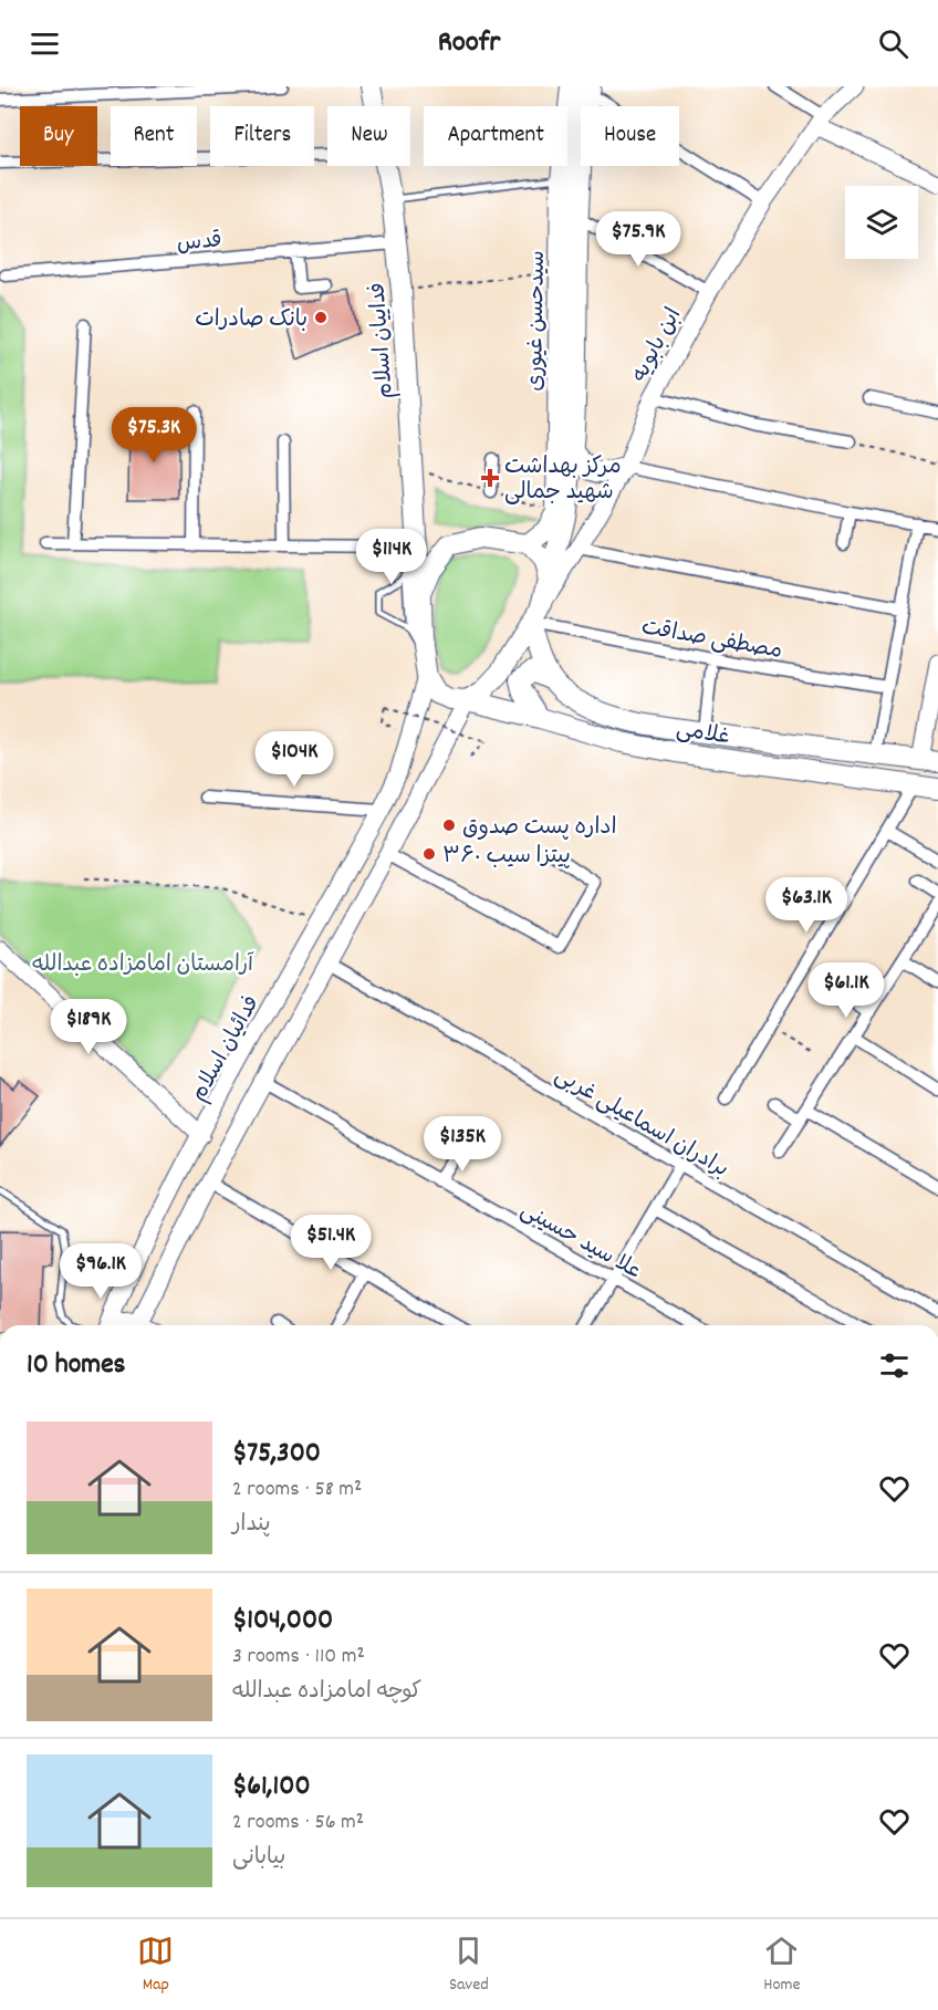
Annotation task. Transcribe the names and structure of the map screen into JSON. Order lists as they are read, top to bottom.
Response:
{
  "streets": {
    "main road": [
      "سیدحسن غیوری",
      "فداییان اسلام",
      "ابن بابویه",
      "غلامی",
      "فدائیان اسلام"
    ],
    "street": [
      "قدس",
      "مصطفی صداقت",
      "برادران اسماعیلی غربی",
      "علا سید حسینی"
    ]
  },
  "crossings": [
    ["قدس", "فداییان اسلام"],
    ["سیدحسن غیوری", "فداییان اسلام"],
    ["سیدحسن غیوری", "ابن بابویه"],
    ["سیدحسن غیوری", "مصطفی صداقت"],
    ["سیدحسن غیوری", "غلامی"],
    ["سیدحسن غیوری", "فدائیان اسلام"],
    ["فداییان اسلام", "ابن بابویه"],
    ["فداییان اسلام", "مصطفی صداقت"],
    ["فداییان اسلام", "غلامی"],
    ["فداییان اسلام", "فدائیان اسلام"],
    ["ابن بابویه", "مصطفی صداقت"],
    ["ابن بابویه", "غلامی"],
    ["ابن بابویه", "فدائیان اسلام"],
    ["مصطفی صداقت", "غلامی"],
    ["مصطفی صداقت", "فدائیان اسلام"],
    ["غلامی", "فدائیان اسلام"]
  ],
  "parks": ["آرامستان امامزاده عبدالله"],
  "places": {
    "other": ["بانک صادرات", "اداره پست صدوق", "پیتزا سیب ۳۶۰"],
    "health": ["مرکز بهداشت شهید جمالی"]
  },
  "page": {
    "header": "Roofr",
    "chip": [
      "Buy",
      "Rent",
      "Filters",
      "New",
      "Apartment",
      "House"
    ],
    "price": [
      "$75.9K",
      "$75.3K",
      "$114K",
      "$104K",
      "$63.1K",
      "$61.1K",
      "$189K",
      "$135K",
      "$51.4K",
      "$96.1K"
    ],
    "heading": "10 homes",
    "list": [
      {
        "name": "$75,300",
        "note": "2 rooms · 58 m² · پندار"
      },
      {
        "name": "$104,000",
        "note": "3 rooms · 110 m² · کوچه امامزاده عبدالله"
      },
      {
        "name": "$61,100",
        "note": "2 rooms · 56 m² · بیابانی"
      }
    ],
    "tabs": ["Map", "Saved", "Home"]
  }
}
